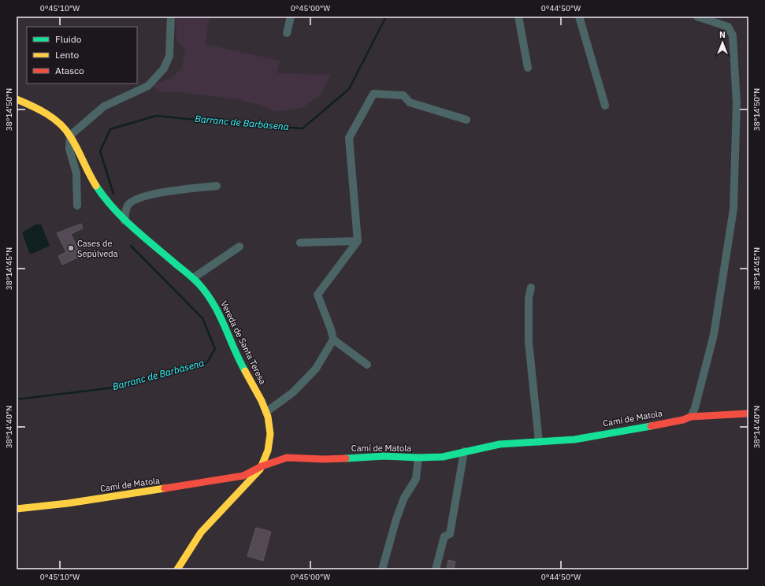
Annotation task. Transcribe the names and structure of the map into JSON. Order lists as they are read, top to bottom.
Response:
{
  "streets": {
    "street": ["Vereda de Santa Teresa", "Camí de Matola"]
  },
  "crossings": [
    ["Vereda de Santa Teresa", "Camí de Matola"]
  ],
  "water": ["Barranc de Barbàsena"],
  "places": ["Cases de Sepúlveda"],
  "legend": ["Fluido", "Lento", "Atasco"],
  "north": "top",
  "coordinates": [
    "0°45'10\"W",
    "0°45'00\"W",
    "0°44'50\"W",
    "38°14'50\"N",
    "38°14'45\"N",
    "38°14'40\"N"
  ]
}
